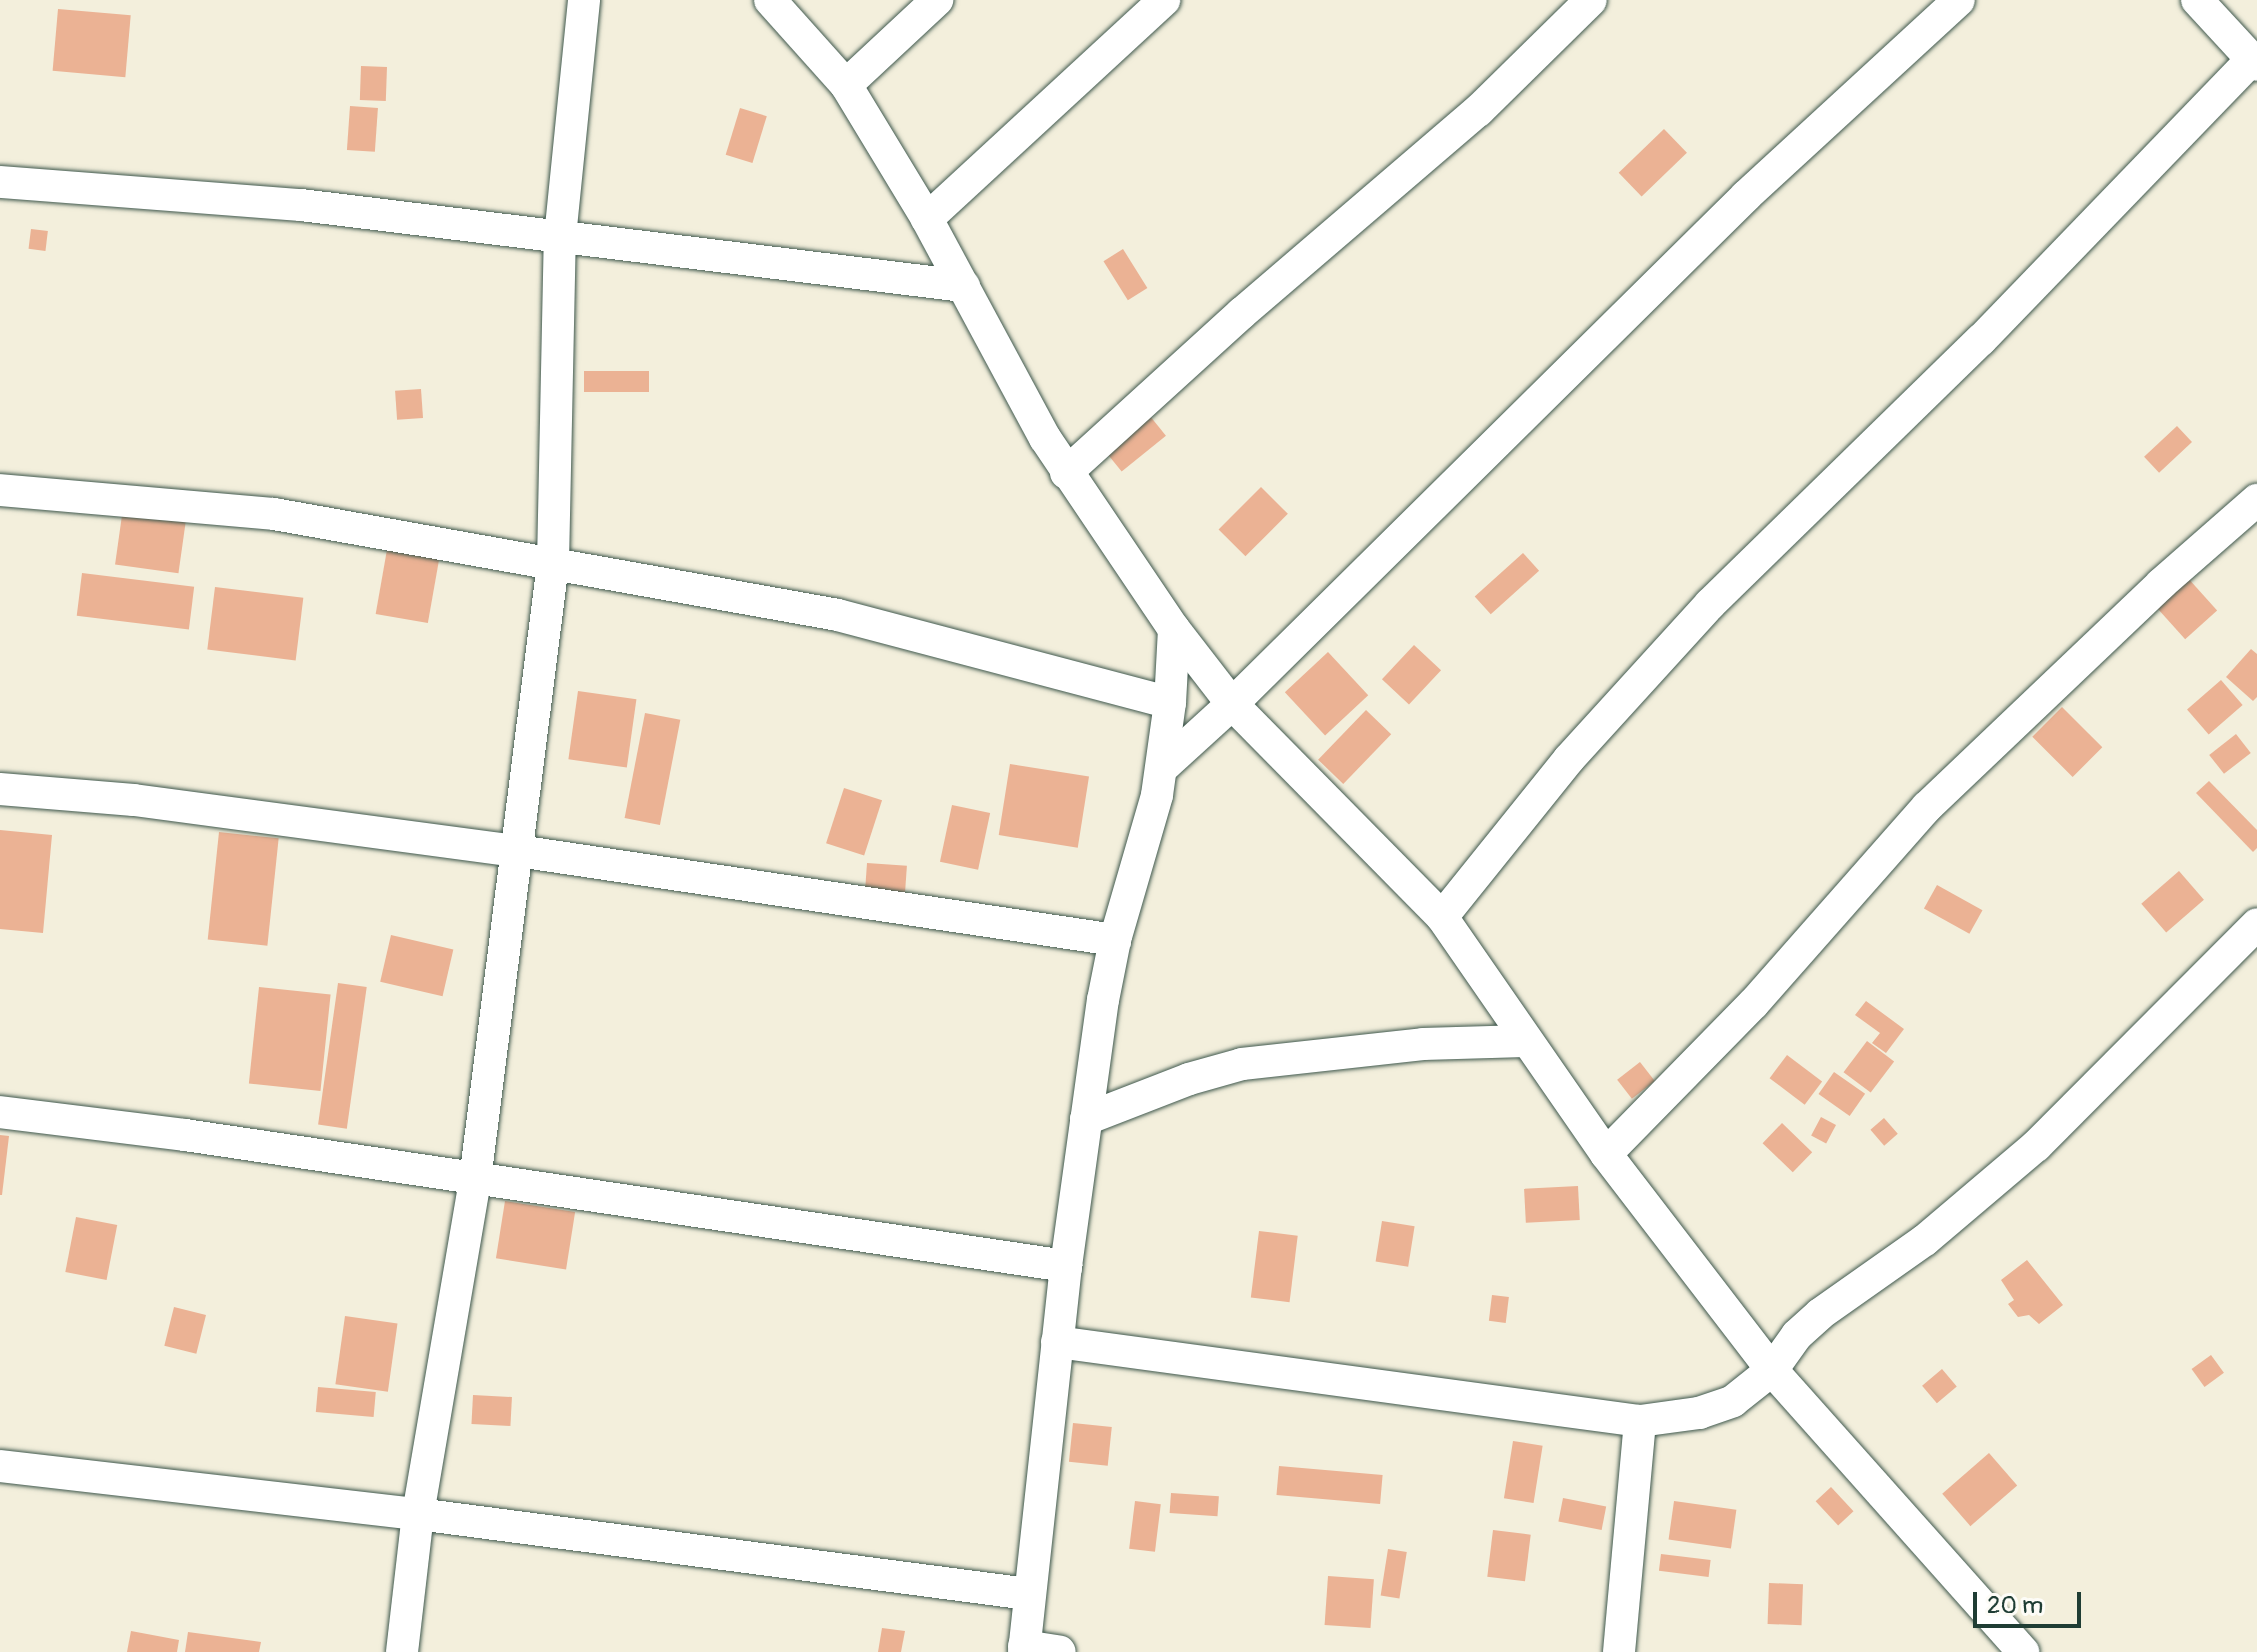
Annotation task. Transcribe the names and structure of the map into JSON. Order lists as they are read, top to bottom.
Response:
{
  "scale_bar": "20 m"
}
